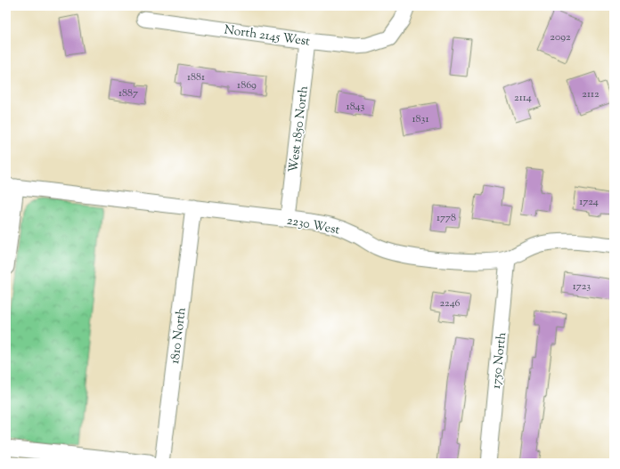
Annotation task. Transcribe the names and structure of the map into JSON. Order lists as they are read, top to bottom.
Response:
{
  "streets": {
    "street": [
      "North 2145 West",
      "West 1850 North",
      "2230 West",
      "1810 North",
      "1750 North"
    ]
  },
  "crossings": [
    ["North 2145 West", "West 1850 North"],
    ["West 1850 North", "2230 West"],
    ["2230 West", "1810 North"],
    ["2230 West", "1750 North"]
  ],
  "house_numbers": [
    "2092",
    "1881",
    "1869",
    "1887",
    "2112",
    "2114",
    "1843",
    "1831",
    "1724",
    "1778",
    "1723",
    "2246"
  ]
}
